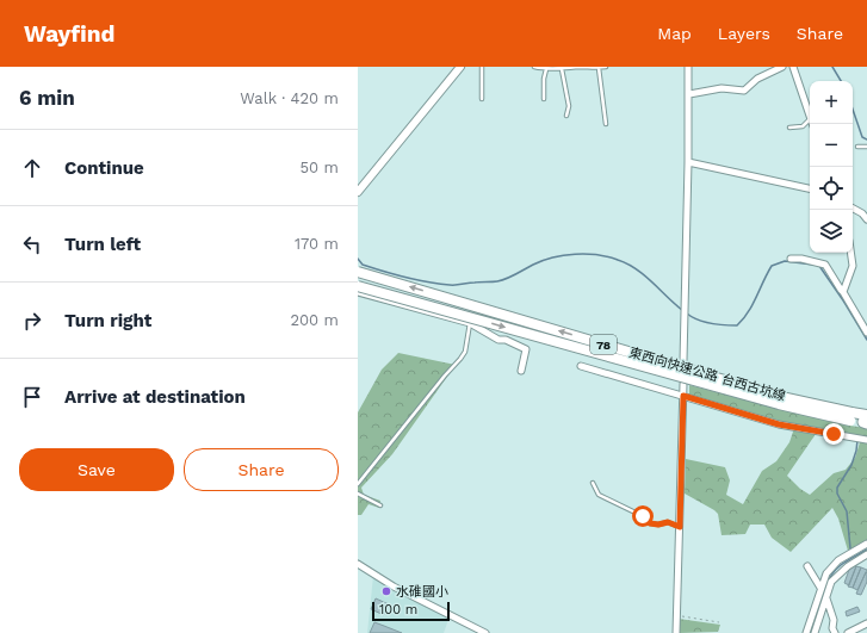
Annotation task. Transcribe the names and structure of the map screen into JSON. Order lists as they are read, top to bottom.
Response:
{
  "streets": {
    "highway": ["78", "東西向快速公路 台西古坑線"]
  },
  "places": ["水碓國小"],
  "scale_bar": "100 m",
  "page": {
    "header": "Wayfind",
    "nav": ["Map", "Layers", "Share"],
    "heading": ["6 min", "Walk · 420 m"],
    "map_buttons": ["+", "−"],
    "list": [
      ["Continue", "50 m"],
      ["Turn left", "170 m"],
      ["Turn right", "200 m"],
      "Arrive at destination"
    ],
    "buttons": ["Save", "Share"],
    "scale": "100 m"
  }
}
